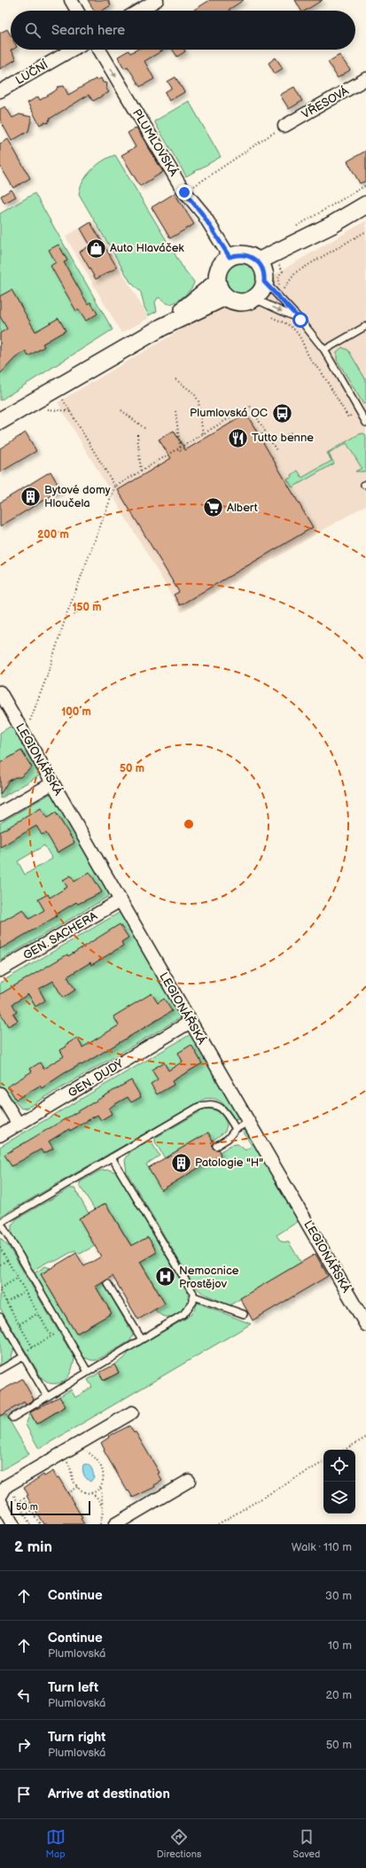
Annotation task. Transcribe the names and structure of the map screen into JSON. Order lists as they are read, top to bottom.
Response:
{
  "streets": {
    "street": [
      "LUČNÍ",
      "VŘESOVÁ",
      "PLUMLOVSKÁ",
      "LEGIONÁŘSKÁ",
      "GEN. SACHERA",
      "GEN. DUDY"
    ]
  },
  "crossings": [
    ["LEGIONÁŘSKÁ", "GEN. SACHERA"],
    ["LEGIONÁŘSKÁ", "GEN. DUDY"]
  ],
  "one_way": ["PLUMLOVSKÁ"],
  "places": {
    "shop": ["Auto Hlaváček"],
    "bus stop": ["Plumlovská OC"],
    "restaurant": ["Tutto benne"],
    "building": ["Bytové domy Hloučela", "Patologie \"H\""],
    "supermarket": ["Albert"],
    "hospital": ["Nemocnice Prostějov"]
  },
  "scale_bar": "50 m",
  "page": {
    "search": "Search here",
    "scale": "50 m",
    "heading": ["2 min", "Walk · 110 m"],
    "list": [
      ["Continue", "30 m"],
      ["Continue", "Plumlovská", "10 m"],
      ["Turn left", "Plumlovská", "20 m"],
      ["Turn right", "Plumlovská", "50 m"],
      "Arrive at destination"
    ],
    "nav": ["Map", "Directions", "Saved"]
  },
  "rings": [
    "200 m",
    "150 m",
    "100 m",
    "50 m"
  ]
}
